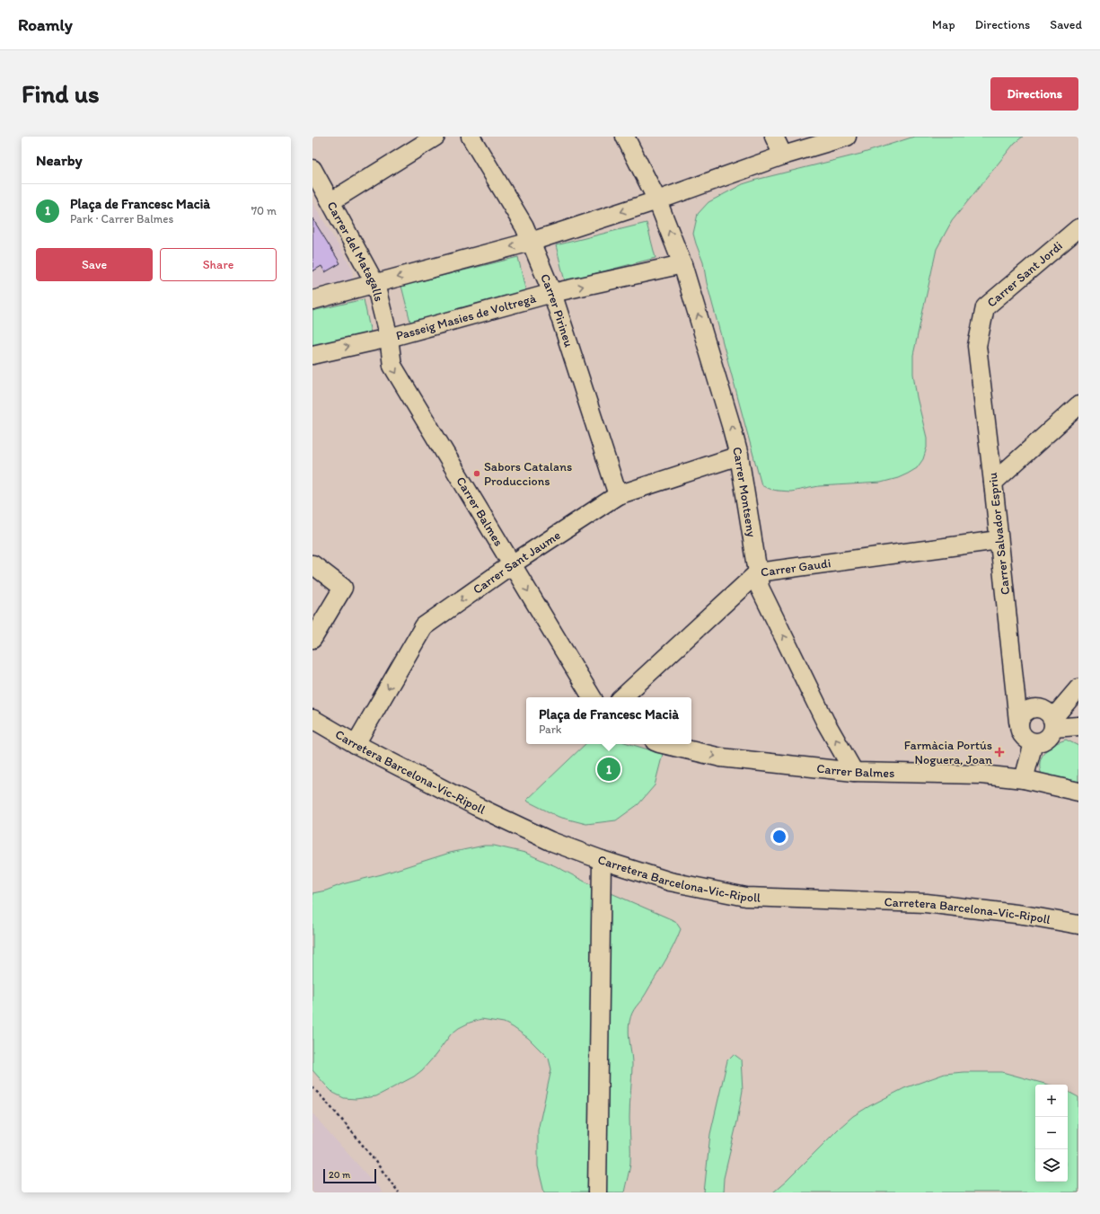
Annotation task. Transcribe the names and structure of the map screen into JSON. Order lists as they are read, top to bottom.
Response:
{
  "streets": {
    "street": [
      "Carrer del Matagalls",
      "Carrer Sant Jordi",
      "Carrer Pirineu",
      "Passeig Masies de Voltregà",
      "Carrer Montseny",
      "Carrer Balmes",
      "Carrer Salvador Espriu",
      "Carrer Sant Jaume",
      "Carrer Gaudi",
      "Carretera Barcelona-Vic-Ripoll"
    ]
  },
  "crossings": [
    ["Carrer del Matagalls", "Passeig Masies de Voltregà"],
    ["Carrer del Matagalls", "Carrer Balmes"],
    ["Carrer Sant Jordi", "Carrer Salvador Espriu"],
    ["Carrer Pirineu", "Passeig Masies de Voltregà"],
    ["Carrer Pirineu", "Carrer Sant Jaume"],
    ["Passeig Masies de Voltregà", "Carrer Montseny"],
    ["Passeig Masies de Voltregà", "Carrer Balmes"],
    ["Carrer Montseny", "Carrer Balmes"],
    ["Carrer Montseny", "Carrer Sant Jaume"],
    ["Carrer Montseny", "Carrer Gaudi"],
    ["Carrer Balmes", "Carrer Sant Jaume"],
    ["Carrer Salvador Espriu", "Carrer Gaudi"],
    ["Carrer Sant Jaume", "Carretera Barcelona-Vic-Ripoll"]
  ],
  "one_way": ["Carrer Montseny", "Carrer Balmes", "Carrer Sant Jaume"],
  "places": {
    "other": ["Sabors Catalans Produccions"],
    "health": ["Farmàcia Portús Noguera, Joan"]
  },
  "scale_bar": "20 m",
  "page": {
    "header": "Roamly",
    "nav": ["Map", "Directions", "Saved"],
    "buttons": [
      "Directions",
      ["Save", "Share"]
    ],
    "title": "Find us",
    "heading": "Nearby",
    "list": [
      {
        "mark": "1",
        "name": "Plaça de Francesc Macià",
        "note": "Park · Carrer Balmes",
        "value": "70 m"
      }
    ],
    "popup": ["Plaça de Francesc Macià", "Park"],
    "pins": "1",
    "map_buttons": ["+", "−"],
    "scale": "20 m"
  }
}
